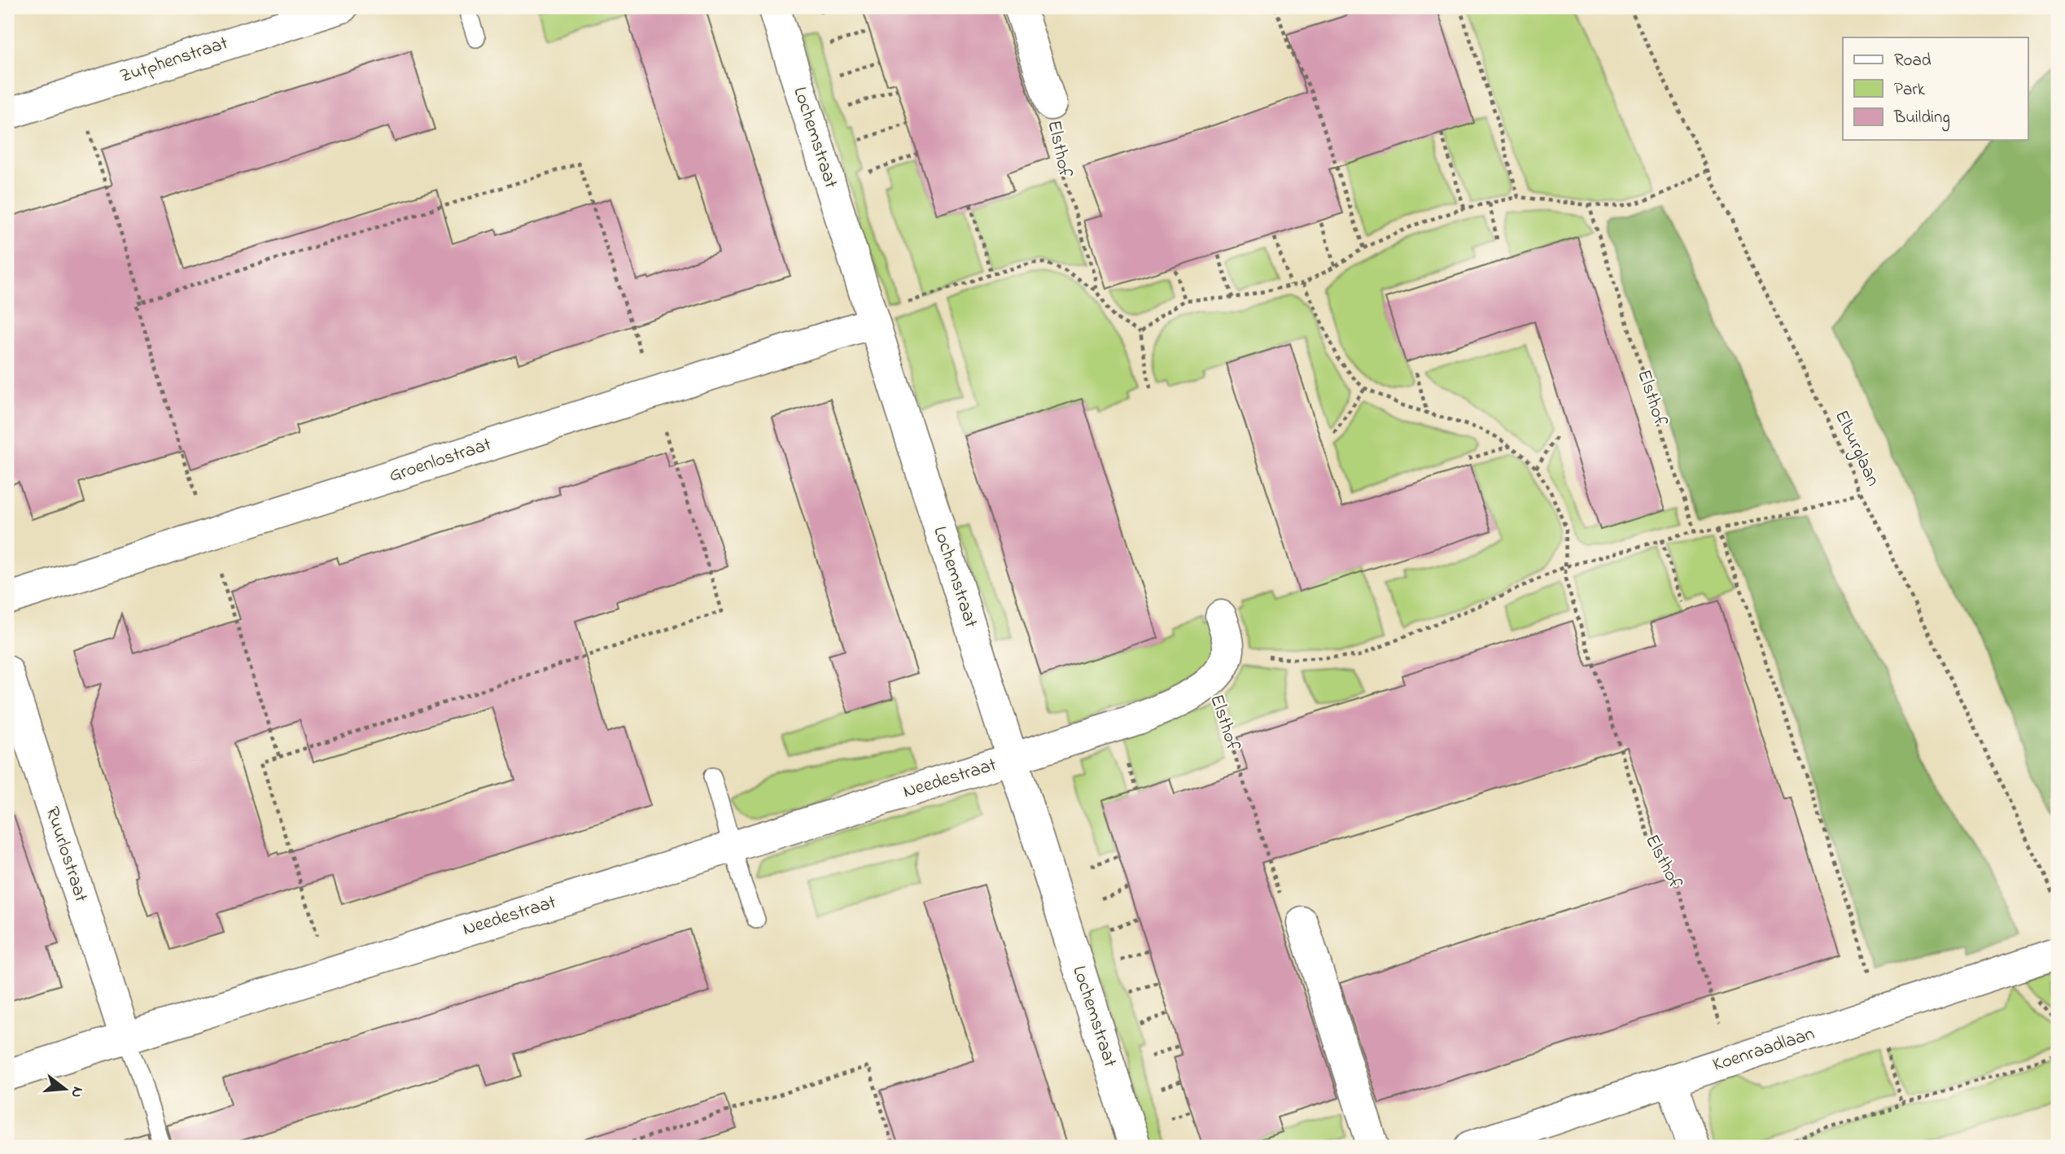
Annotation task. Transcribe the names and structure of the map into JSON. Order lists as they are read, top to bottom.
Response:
{
  "streets": {
    "street": [
      "Zutphenstraat",
      "Lochemstraat",
      "Elsthof",
      "Groenlostraat",
      "Needestraat",
      "Ruurlostraat",
      "Koenraadlaan"
    ],
    "path": ["Elburglaan"]
  },
  "crossings": [
    ["Lochemstraat", "Elsthof"],
    ["Lochemstraat", "Groenlostraat"],
    ["Lochemstraat", "Needestraat"],
    ["Elsthof", "Groenlostraat"],
    ["Elsthof", "Needestraat"],
    ["Elsthof", "Koenraadlaan"],
    ["Needestraat", "Ruurlostraat"]
  ],
  "legend": ["Road", "Park", "Building"],
  "north": "right"
}
